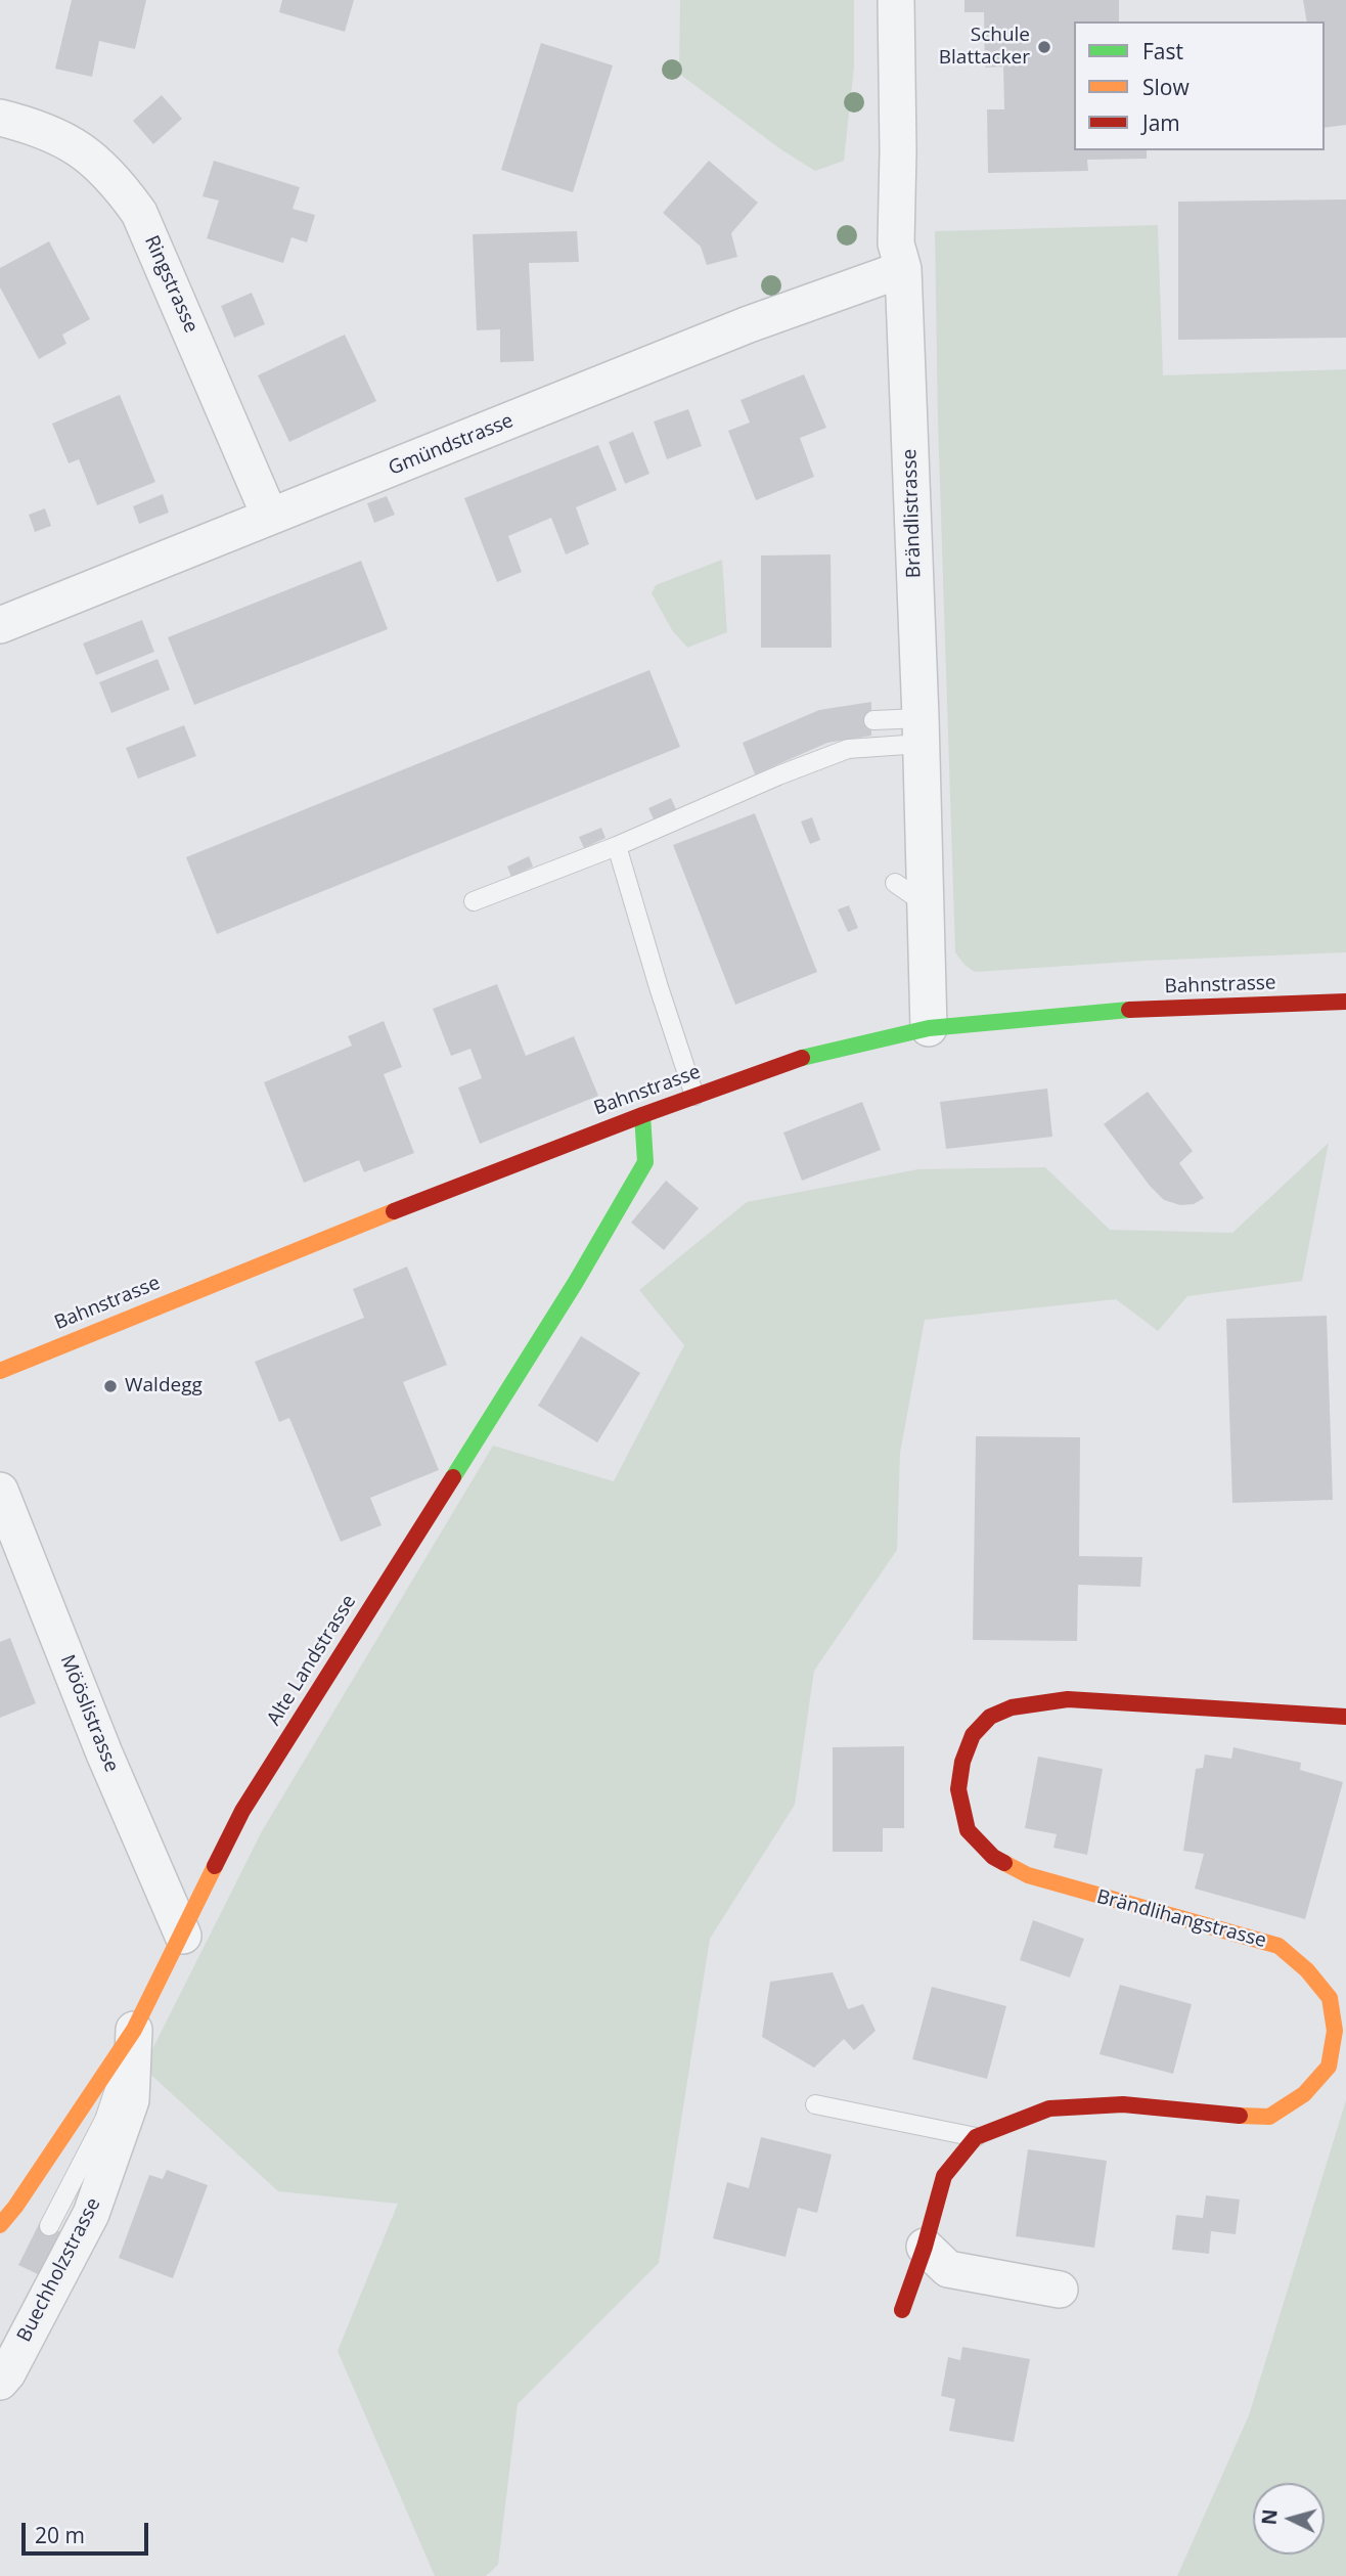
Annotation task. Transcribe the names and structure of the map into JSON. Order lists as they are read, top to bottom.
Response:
{
  "streets": {
    "street": [
      "Ringstrasse",
      "Gmündstrasse",
      "Brändlistrasse",
      "Bahnstrasse",
      "Alte Landstrasse",
      "Mööslistrasse",
      "Brändlihangstrasse",
      "Buechholzstrasse"
    ]
  },
  "crossings": [
    ["Ringstrasse", "Gmündstrasse"],
    ["Gmündstrasse", "Brändlistrasse"],
    ["Brändlistrasse", "Bahnstrasse"],
    ["Bahnstrasse", "Alte Landstrasse"],
    ["Alte Landstrasse", "Mööslistrasse"],
    ["Alte Landstrasse", "Buechholzstrasse"]
  ],
  "places": ["Schule Blattacker", "Waldegg"],
  "legend": ["Fast", "Slow", "Jam"],
  "scale_bar": "20 m",
  "north": "left"
}
